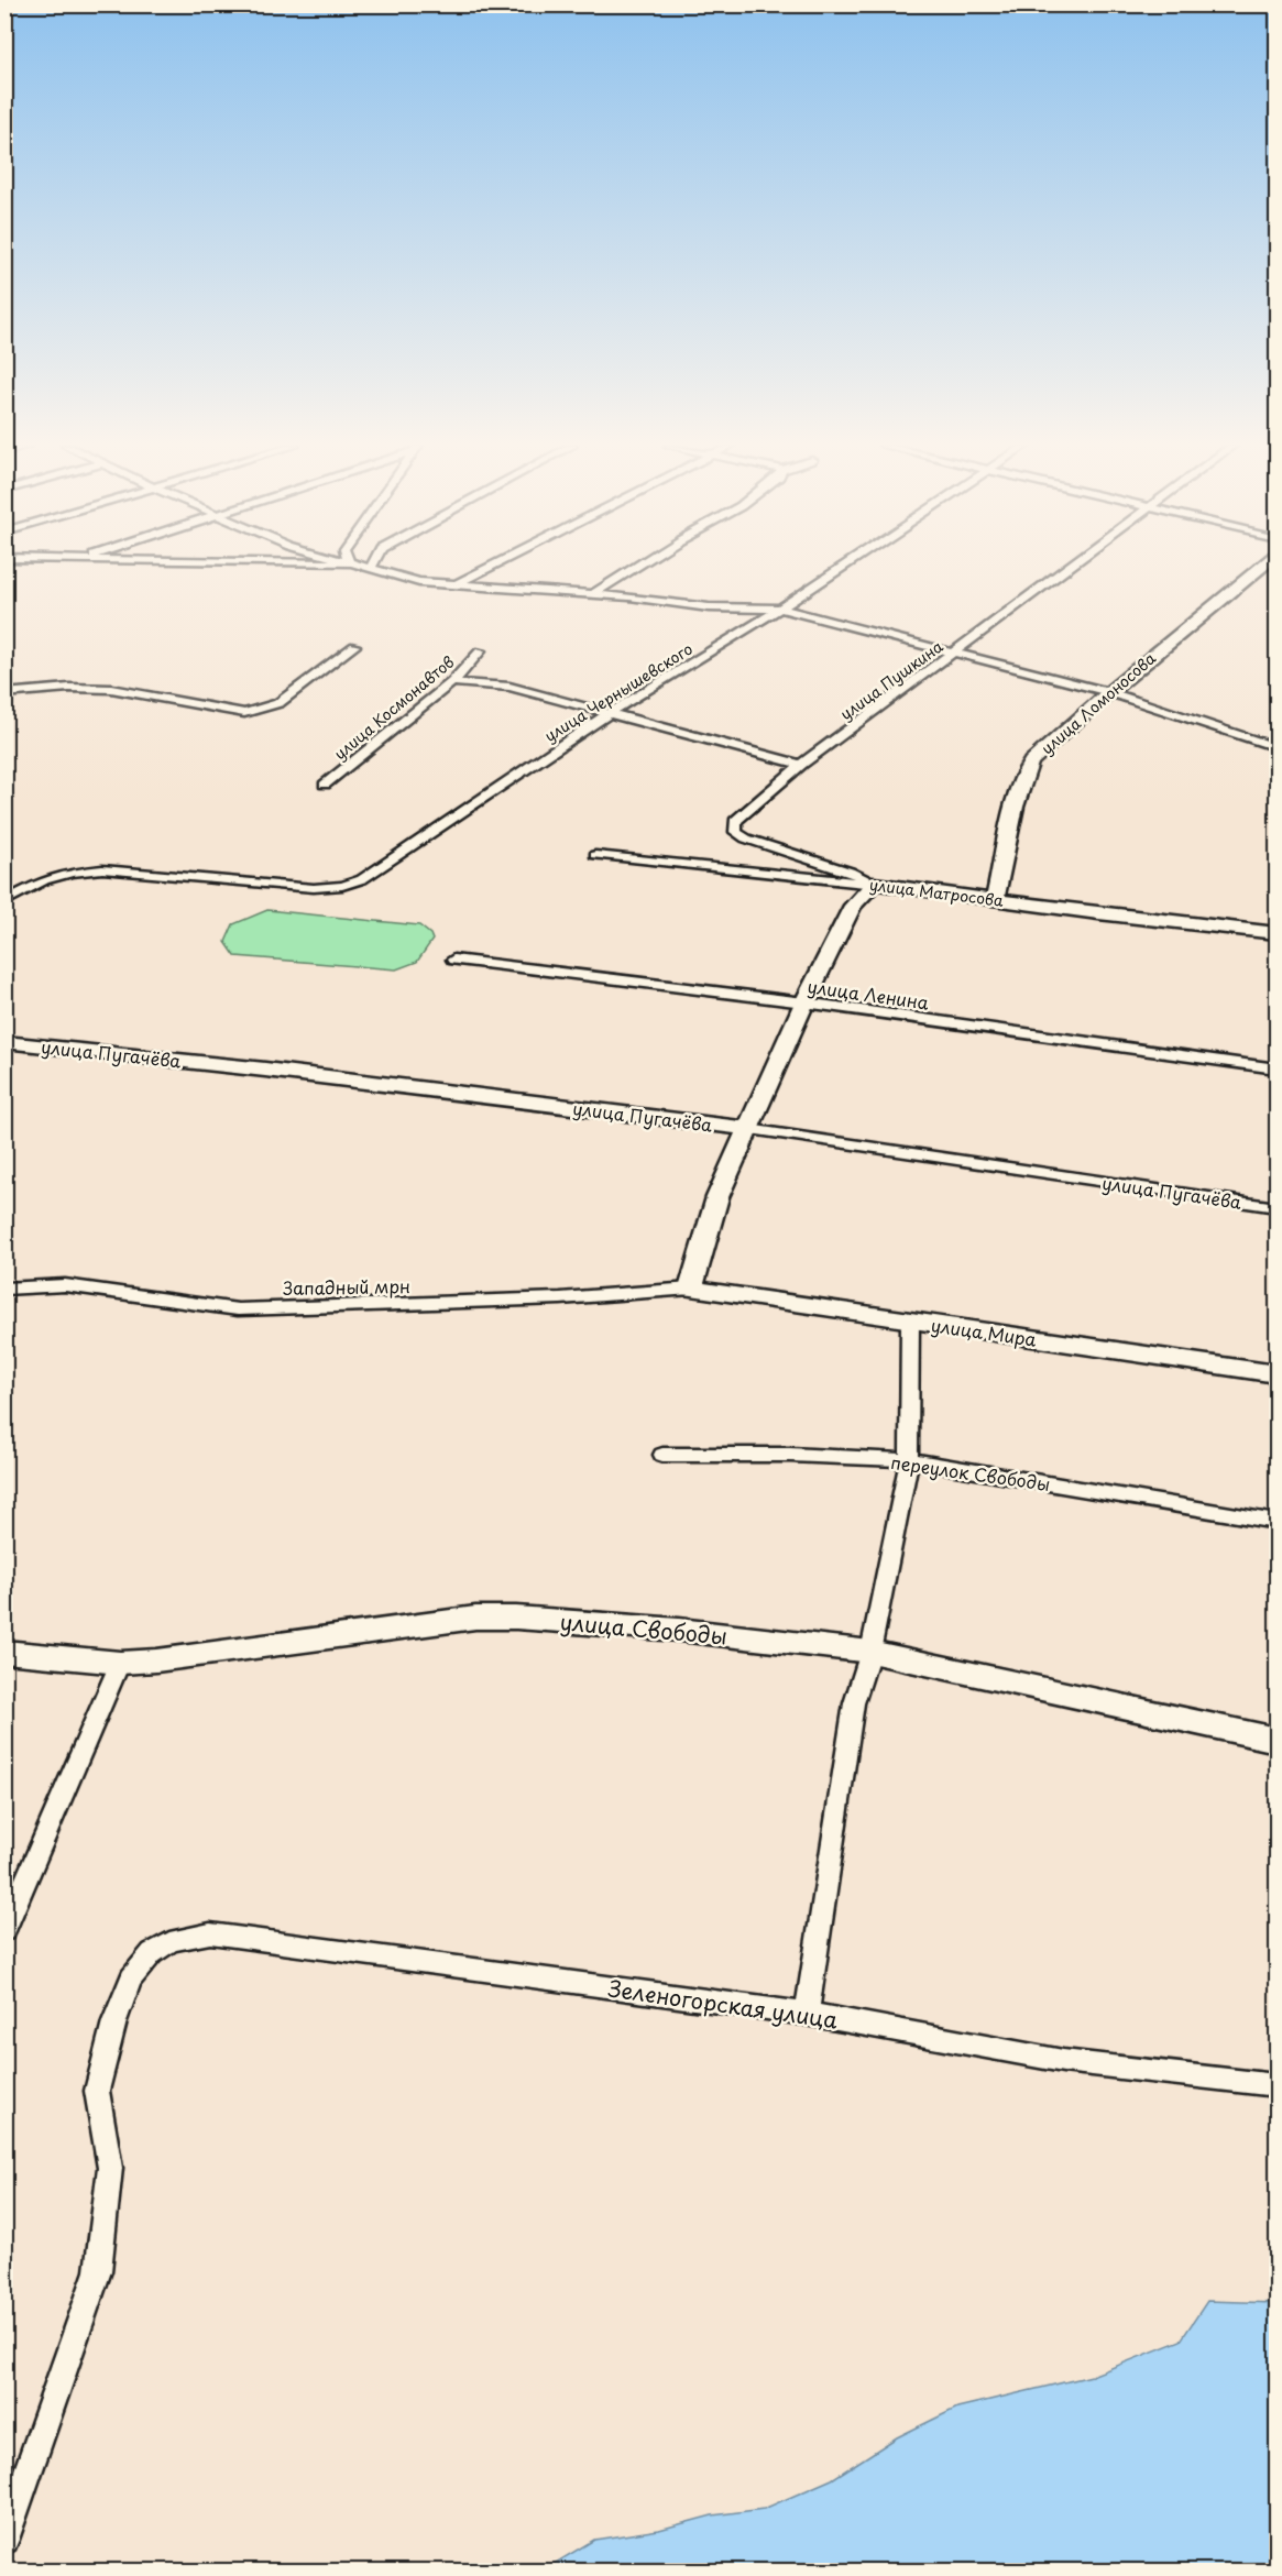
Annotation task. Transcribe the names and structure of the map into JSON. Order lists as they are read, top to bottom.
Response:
{
  "streets": {
    "street": [
      "улица Пушкина",
      "улица Чернышевского",
      "улица Ломоносова",
      "улица Космонавтов",
      "улица Матросова",
      "улица Ленина",
      "улица Пугачёва",
      "Западный мрн",
      "улица Мира",
      "переулок Свободы",
      "улица Свободы",
      "Зеленогорская улица"
    ]
  },
  "crossings": [
    ["улица Пушкина", "улица Матросова"],
    ["улица Ломоносова", "улица Матросова"],
    ["Западный мрн", "улица Мира"]
  ]
}
